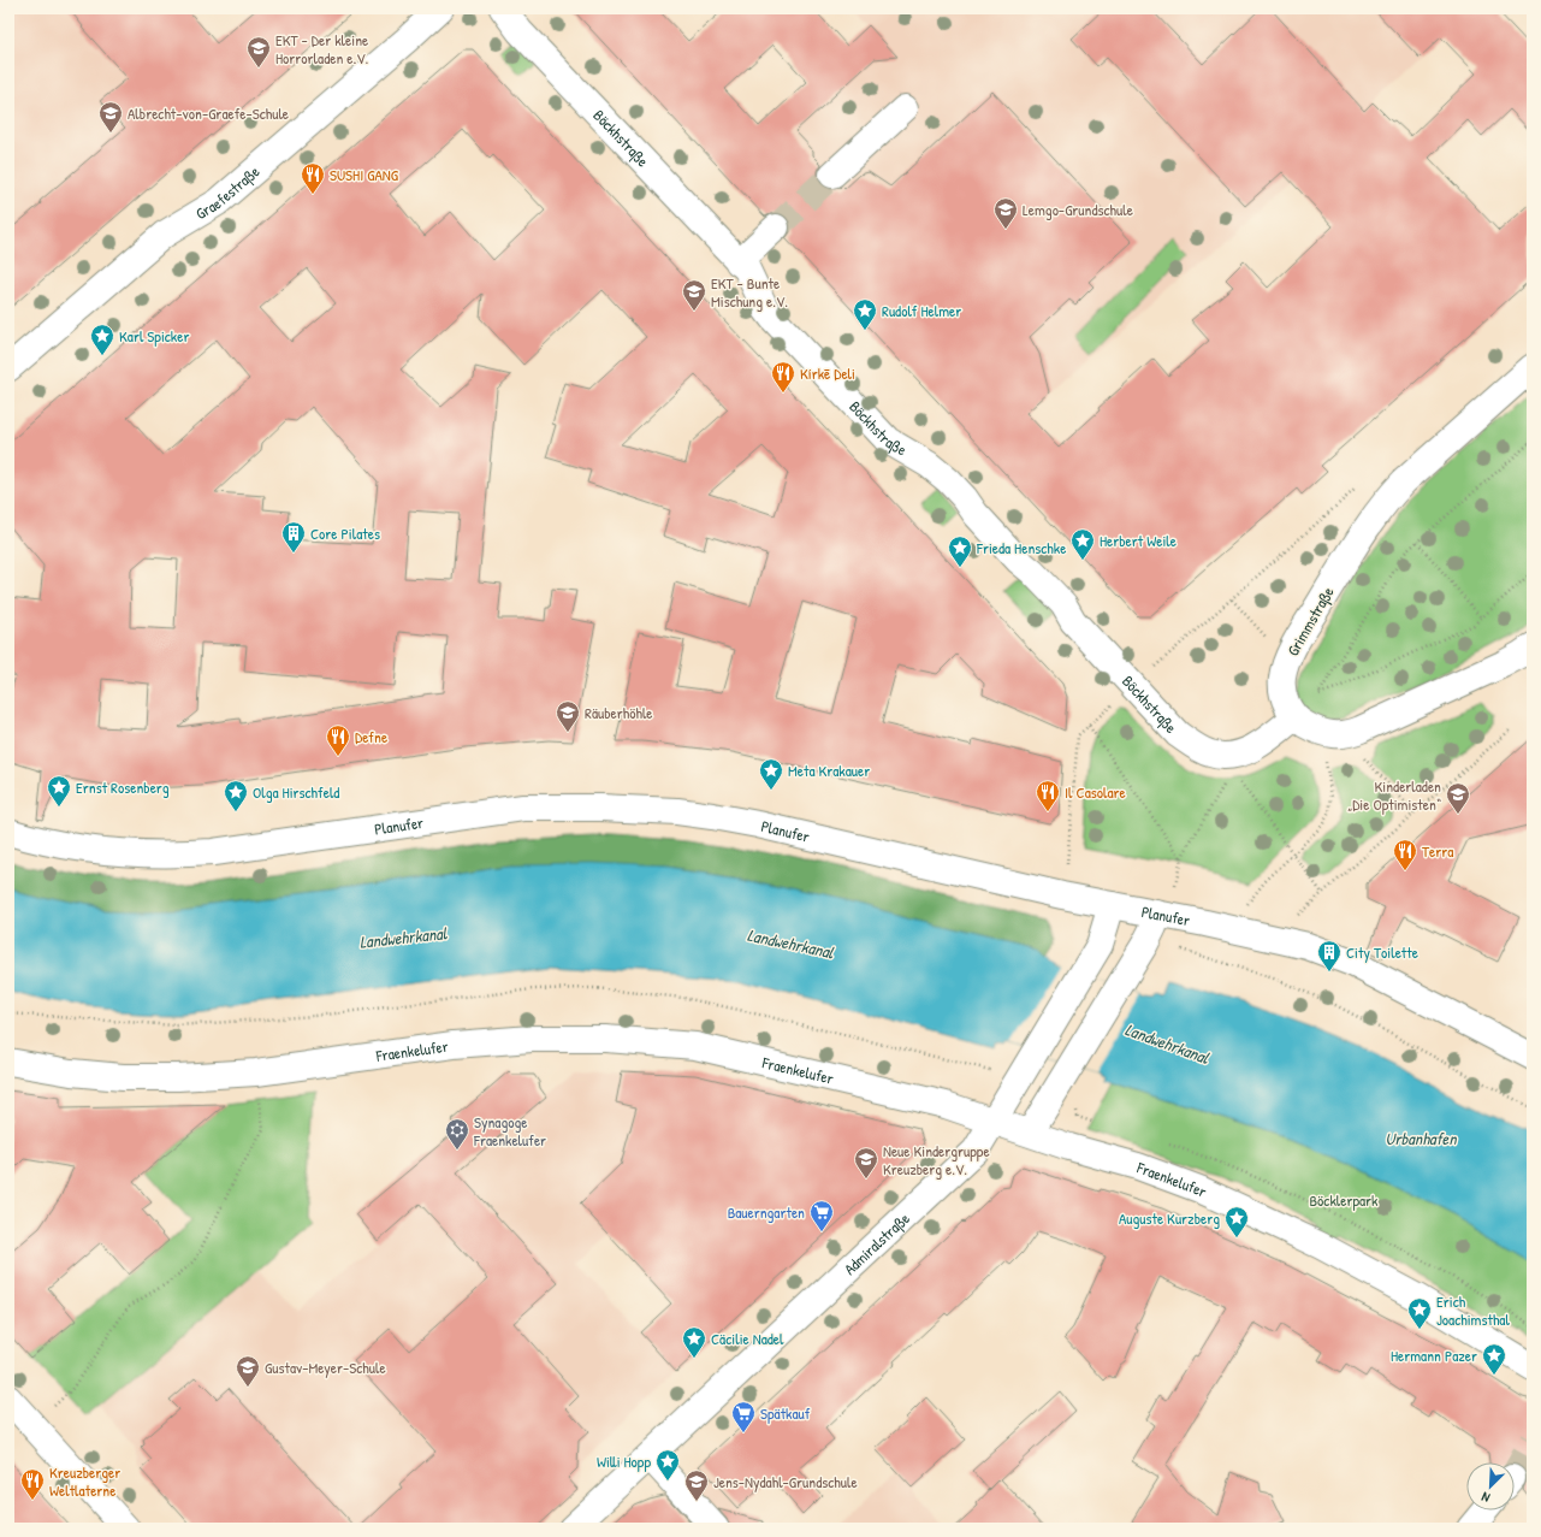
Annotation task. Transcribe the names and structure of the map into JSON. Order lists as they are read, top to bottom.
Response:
{
  "streets": {
    "street": [
      "Böckhstraße",
      "Graefestraße",
      "Grimmstraße",
      "Planufer",
      "Fraenkelufer",
      "Admiralstraße"
    ]
  },
  "crossings": [
    ["Böckhstraße", "Grimmstraße"],
    ["Planufer", "Admiralstraße"],
    ["Fraenkelufer", "Admiralstraße"]
  ],
  "water": ["Landwehrkanal", "Urbanhafen"],
  "parks": ["Böcklerpark"],
  "places": {
    "school or university": [
      "EKT - Der kleine Horrorladen e.V.",
      "Albrecht-von-Graefe-Schule",
      "Lemgo-Grundschule",
      "EKT - Bunte Mischung e.V.",
      "Räuberhöhle",
      "Kinderladen „Die Optimisten“",
      "Neue Kindergruppe Kreuzberg e.V.",
      "Gustav-Meyer-Schule",
      "Jens-Nydahl-Grundschule"
    ],
    "restaurant": [
      "SUSHI GANG",
      "Kírkē Deli",
      "Defne",
      "Il Casolare",
      "Terra",
      "Kreuzberger Weltlaterne"
    ],
    "place": [
      "Rudolf Helmer",
      "Karl Spicker",
      "Herbert Weile",
      "Frieda Henschke",
      "Meta Krakauer",
      "Ernst Rosenberg",
      "Olga Hirschfeld",
      "Auguste Kurzberg",
      "Erich Joachimsthal",
      "Cäcilie Nadel",
      "Hermann Pazer",
      "Willi Hopp"
    ],
    "building": ["Core Pilates", "City Toilette"],
    "synagogue": ["Synagoge Fraenkelufer"],
    "supermarket": ["Bauerngarten", "Spätkauf"]
  },
  "north": "bottom left"
}
